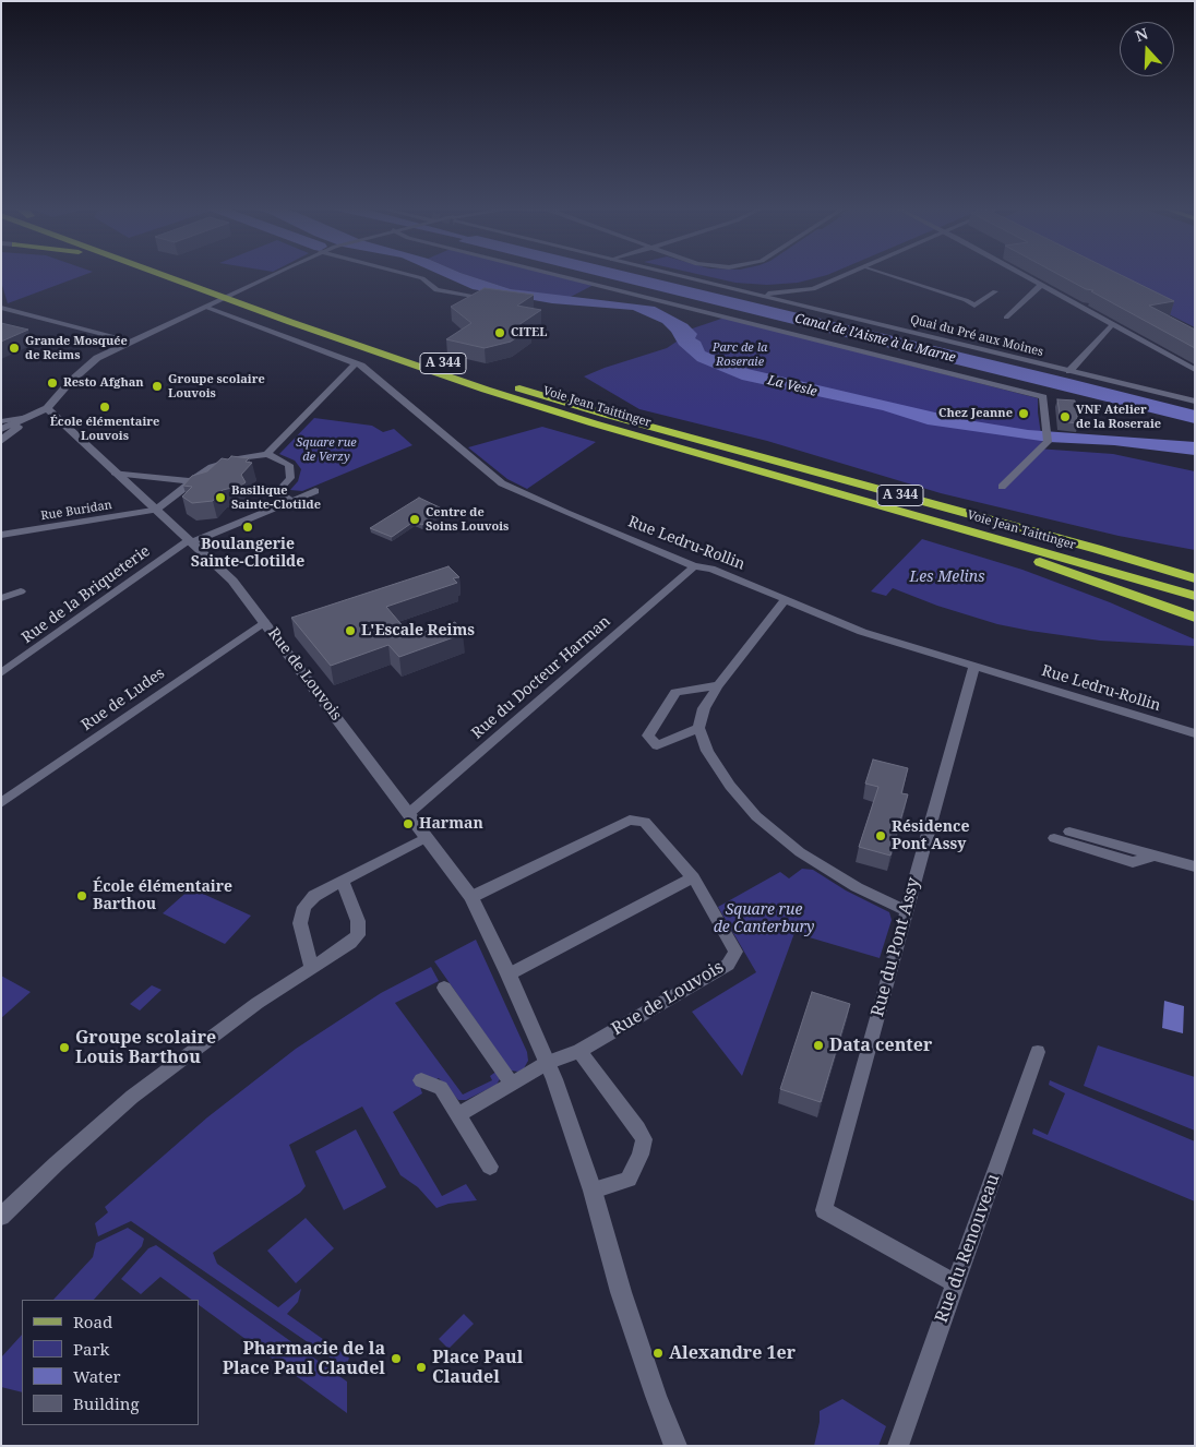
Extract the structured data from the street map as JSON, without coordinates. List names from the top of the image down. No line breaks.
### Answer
{"streets":{"highway":["A 344","Voie Jean Taittinger"],"street":["Quai du Pré aux Moines","Rue Buridan","Rue Ledru-Rollin","Rue de la Briqueterie","Rue de Louvois","Rue du Docteur Harman","Rue de Ludes","Rue du Pont Assy","Rue du Renouveau"]},"crossings":[["Rue Buridan","Rue de Louvois"],["Rue Ledru-Rollin","Rue du Docteur Harman"],["Rue Ledru-Rollin","Rue du Pont Assy"],["Rue de la Briqueterie","Rue de Louvois"],["Rue de Louvois","Rue du Docteur Harman"],["Rue de Louvois","Rue de Ludes"],["Rue du Pont Assy","Rue du Renouveau"]],"water":["Canal de l'Aisne à la Marne","La Vesle"],"parks":["Parc de la Roseraie","Square rue de Verzy","Les Melins","Square rue de Canterbury"],"places":["CITEL","Grande Mosquée de Reims","Resto Afghan","Groupe scolaire Louvois","École élémentaire Louvois","Chez Jeanne","VNF Atelier de la Roseraie","Basilique Sainte-Clotilde","Centre de Soins Louvois","Boulangerie Sainte-Clotilde","L'Escale Reims","Harman","Résidence Pont Assy","École élémentaire Barthou","Data center","Groupe scolaire Louis Barthou","Alexandre 1er","Pharmacie de la Place Paul Claudel","Place Paul Claudel"],"legend":["Road","Park","Water","Building"],"north":"top"}
